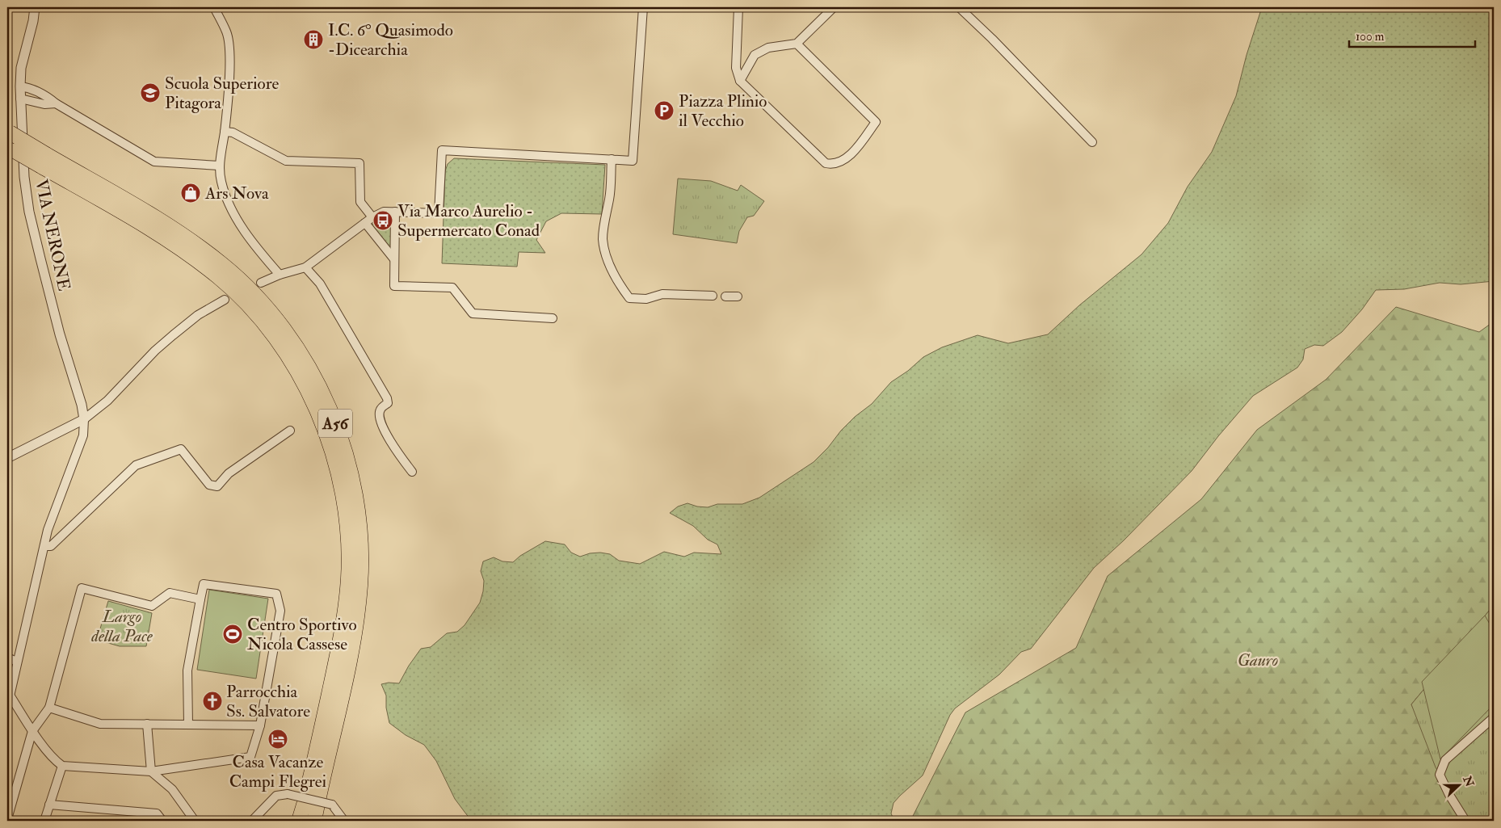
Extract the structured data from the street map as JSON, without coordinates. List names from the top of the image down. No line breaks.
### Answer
{"streets":{"highway":["A56"],"street":["VIA NERONE"]},"parks":["Largo della Pace","Gauro"],"places":{"building":["I.C. 6° Quasimodo -Dicearchia"],"school or university":["Scuola Superiore Pitagora"],"parking":["Piazza Plinio il Vecchio"],"shop":["Ars Nova"],"bus stop":["Via Marco Aurelio - Supermercato Conad"],"sports":["Centro Sportivo Nicola Cassese"],"church":["Parrocchia Ss. Salvatore"],"hotel":["Casa Vacanze Campi Flegrei"]},"scale_bar":"100 m","north":"right"}
